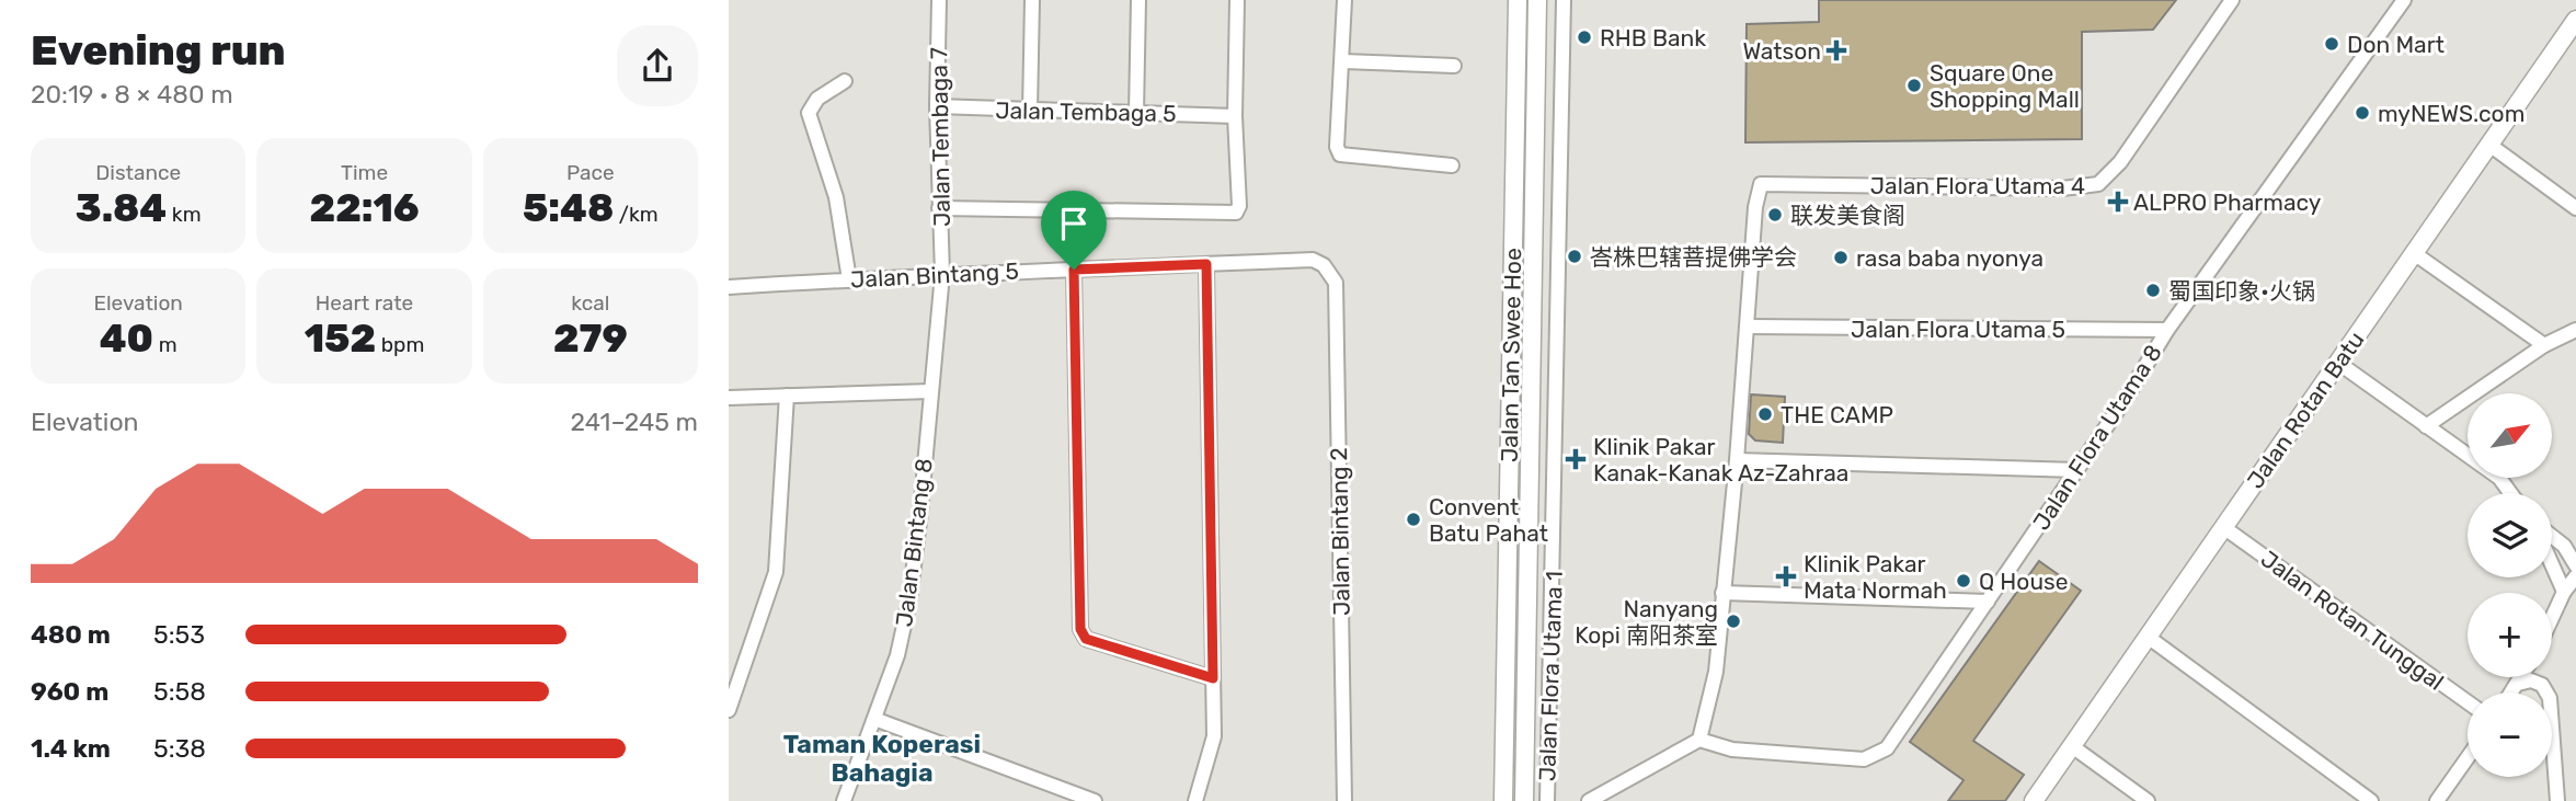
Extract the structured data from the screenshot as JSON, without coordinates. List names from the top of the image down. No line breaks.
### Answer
{"streets":{"main road":["Jalan Tan Swee Hoe","Jalan Rotan Batu"],"street":["Jalan Tembaga 5","Jalan Tembaga 7","Jalan Flora Utama 4","Jalan Bintang 5","Jalan Flora Utama 5","Jalan Flora Utama 8","Jalan Bintang 2","Jalan Bintang 8","Jalan Rotan Tunggal","Jalan Flora Utama 1"]},"crossings":[["Jalan Tembaga 5","Jalan Tembaga 7"],["Jalan Tembaga 7","Jalan Bintang 5"],["Jalan Tembaga 7","Jalan Bintang 8"],["Jalan Flora Utama 4","Jalan Flora Utama 5"],["Jalan Bintang 5","Jalan Bintang 2"],["Jalan Bintang 5","Jalan Bintang 8"],["Jalan Flora Utama 5","Jalan Flora Utama 8"],["Jalan Rotan Batu","Jalan Rotan Tunggal"]],"districts":["Taman Koperasi Bahagia"],"places":{"other":["RHB Bank","Don Mart","Square One Shopping Mall","myNEWS.com","联发美食阁","峇株巴辖菩提佛学会","rasa baba nyonya","蜀国印象•火锅","THE CAMP","Convent Batu Pahat","Q House","Nanyang Kopi 南阳茶室"],"health":["Watson","ALPRO Pharmacy","Klinik Pakar Kanak-Kanak Az-Zahraa","Klinik Pakar Mata Normah"]},"north":"top right","page":{"heading":["Evening run","20:19 · 8 × 480 m"],"stats":[["Distance","3.84 km"],["Time","22:16"],["Pace","5:48 /km"],["Elevation","40 m"],["Heart rate","152 bpm"],["kcal","279"]],"chart":["Elevation","241–245 m"],"map_buttons":["+","−"],"list":[{"name":"480 m","note":"5:53"},{"name":"960 m","note":"5:58"},{"name":"1.4 km","note":"5:38"}]}}
